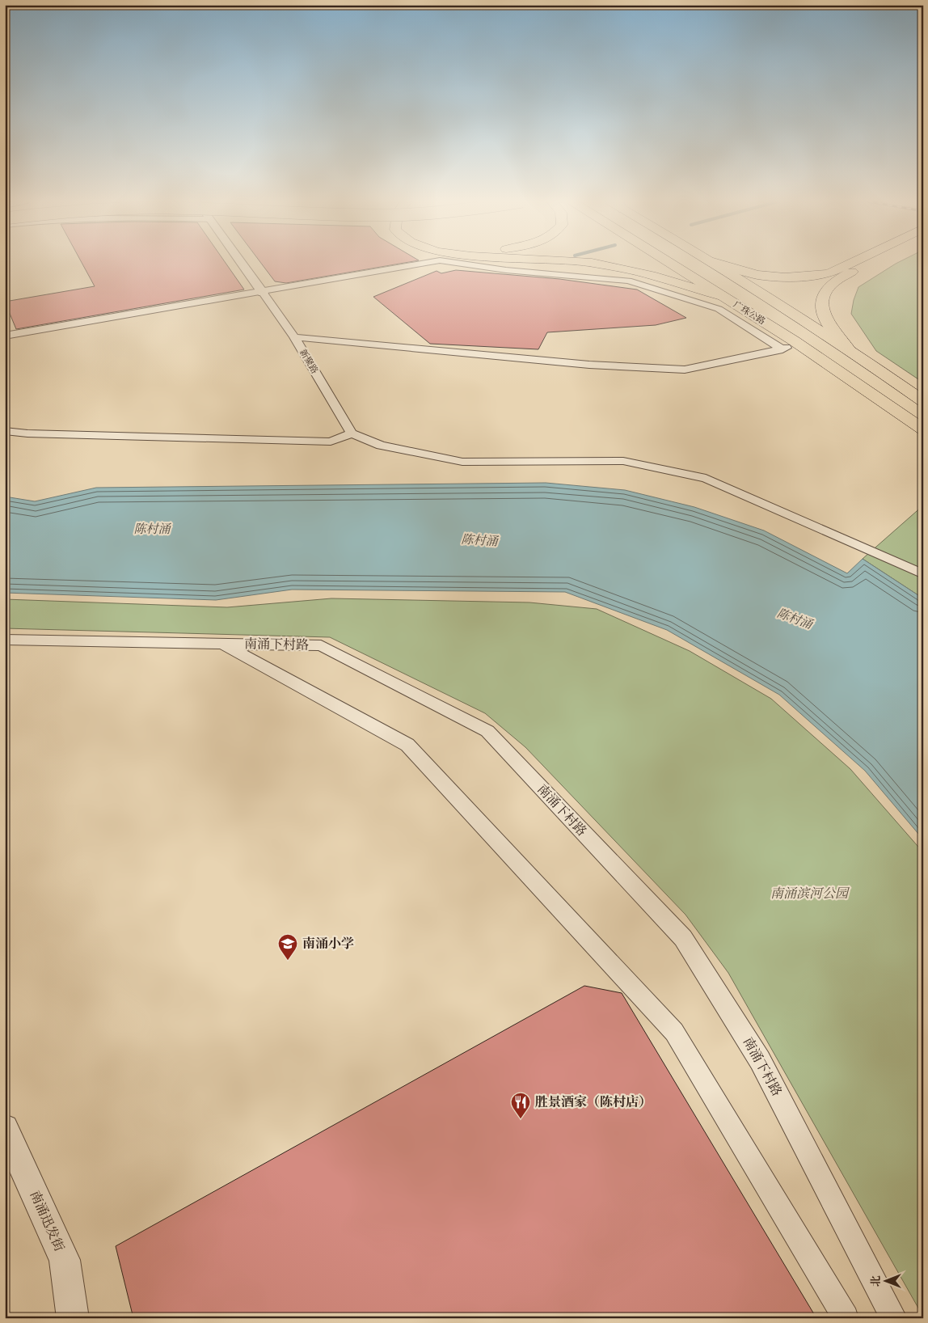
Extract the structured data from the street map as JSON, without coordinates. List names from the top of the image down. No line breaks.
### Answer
{"streets":{"main road":["广珠公路"],"street":["新聚路","南涌下村路","南涌迅发街"]},"water":["陈村涌"],"parks":["南涌滨河公园"],"places":{"school or university":["南涌小学"],"restaurant":["胜景酒家（陈村店）"]},"north":"left"}
